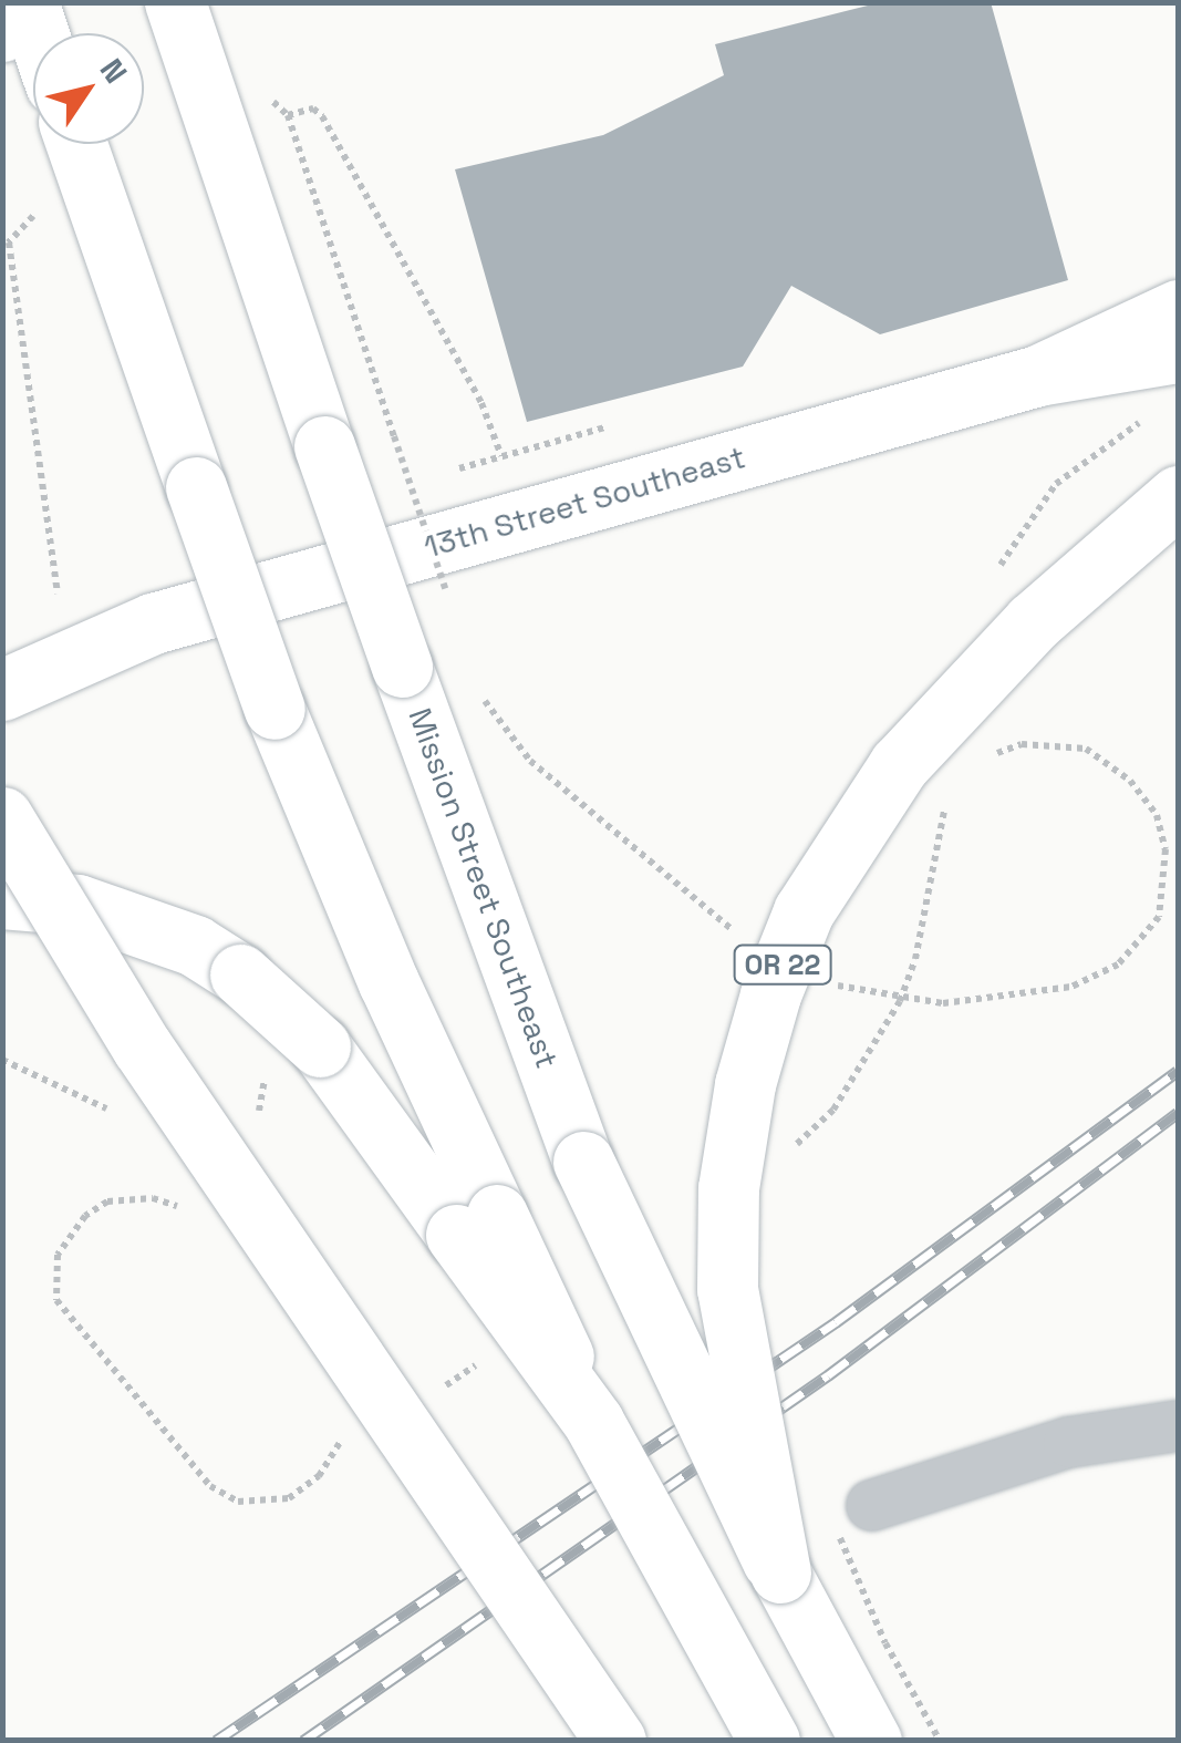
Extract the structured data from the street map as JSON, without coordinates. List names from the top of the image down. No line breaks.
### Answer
{"streets":{"main road":["13th Street Southeast","Mission Street Southeast","OR 22"]},"crossings":[["Mission Street Southeast","OR 22"]],"north":"top right"}
